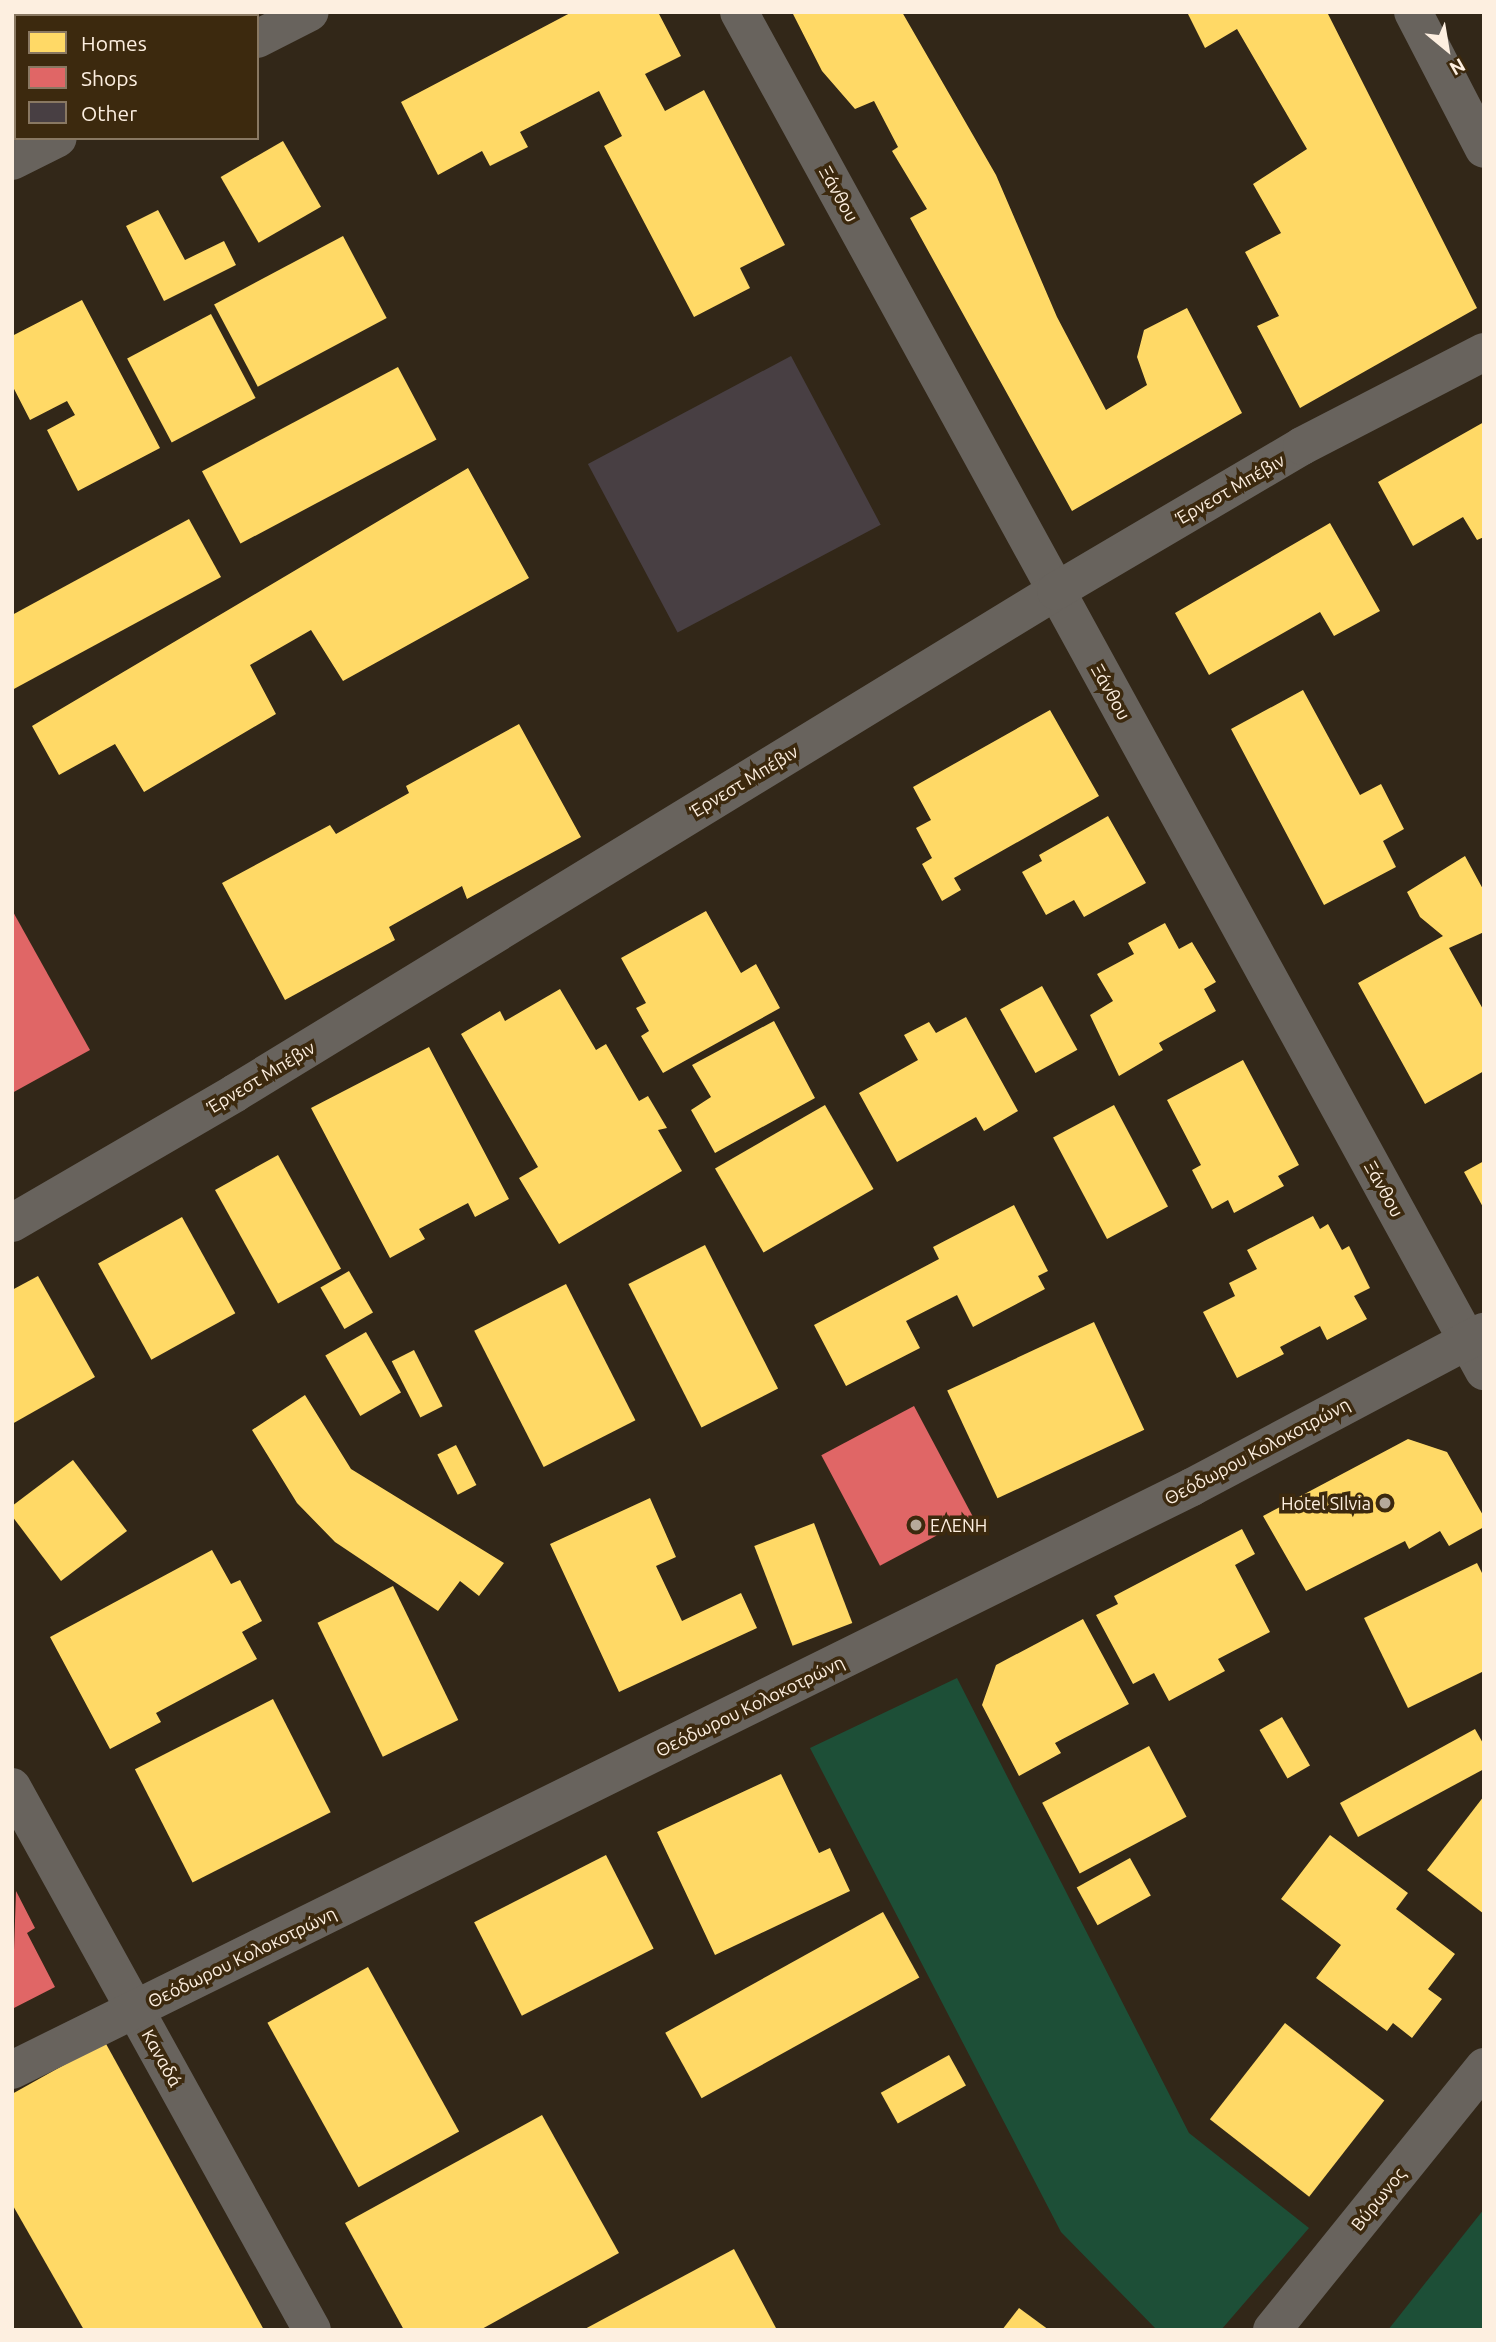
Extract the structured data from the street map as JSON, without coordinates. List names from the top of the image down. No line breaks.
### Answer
{"streets":{"street":["Ξάνθου","Έρνεστ Μπέβιν","Θεόδωρου Κολοκοτρώνη","Καναδά","Βύρωνος"]},"crossings":[["Ξάνθου","Έρνεστ Μπέβιν"],["Ξάνθου","Θεόδωρου Κολοκοτρώνη"],["Θεόδωρου Κολοκοτρώνη","Καναδά"]],"places":["Hotel SIlvia","ΕΛΕΝΗ"],"legend":["Homes","Shops","Other"],"north":"bottom right"}
